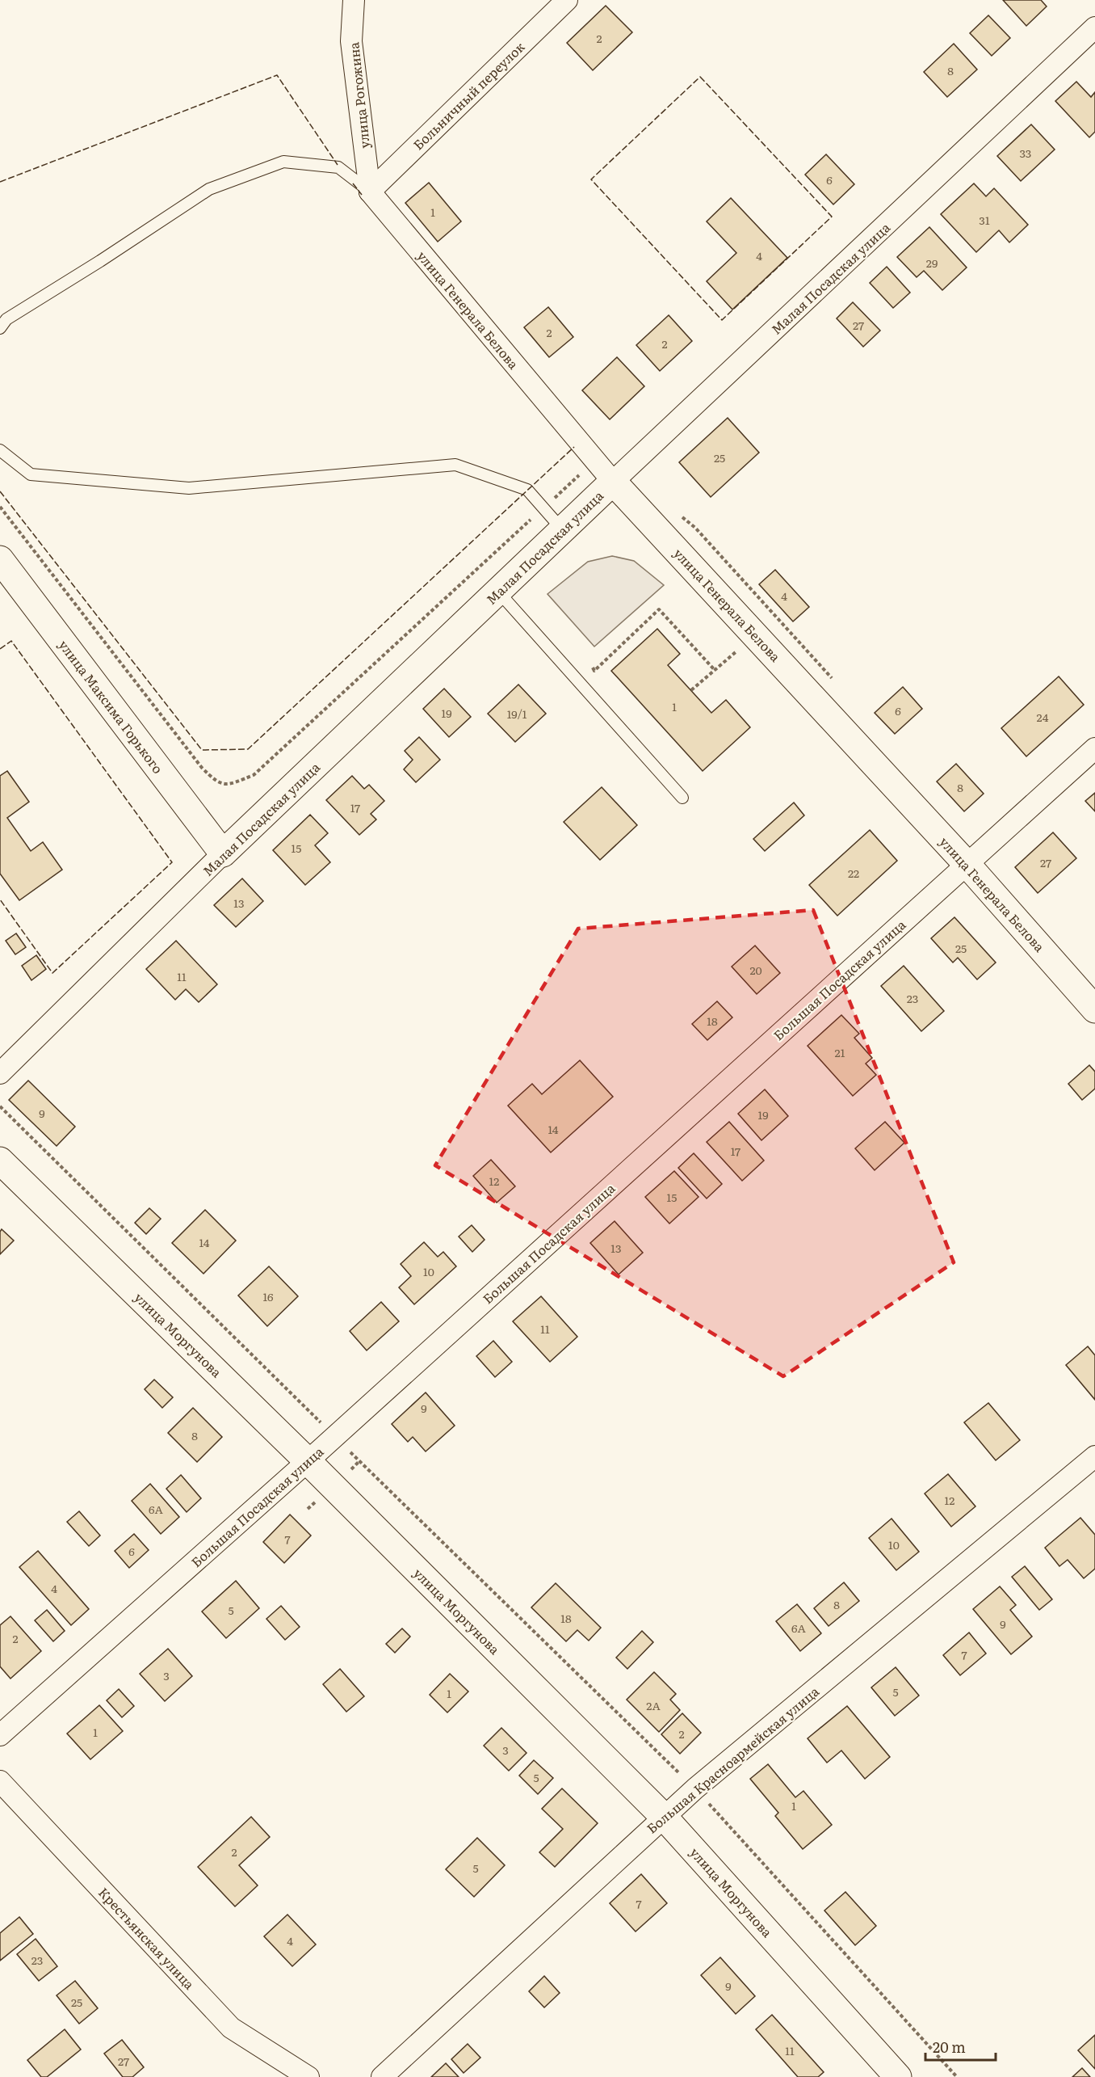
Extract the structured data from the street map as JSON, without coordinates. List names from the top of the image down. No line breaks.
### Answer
{"streets":{"main road":["Малая Посадская улица","улица Генерала Белова","улица Максима Горького","улица Моргунова"],"street":["улица Рогожина","Больничный переулок","Большая Посадская улица","Большая Красноармейская улица","Крестьянская улица"]},"crossings":[["улица Рогожина","Больничный переулок"],["улица Рогожина","улица Генерала Белова"],["Больничный переулок","улица Генерала Белова"],["Малая Посадская улица","улица Генерала Белова"],["Малая Посадская улица","улица Максима Горького"],["улица Генерала Белова","Большая Посадская улица"],["Большая Посадская улица","улица Моргунова"],["улица Моргунова","Большая Красноармейская улица"]],"house_numbers":["2","8","33","6","1","31","4","29","27","2","2","25","4","1","6","19","19/1","24","8","17","15","27","22","13","25","20","11","23","18","21","9","19","14","17","12","15","14","13","10","16","11","9","8","12","6А","7","10","6","4","8","5","18","9","6А","2","7","3","5","1","2А","1","2","3","5","1","2","5","7","4","23","9","25","11","27"],"scale_bar":"20 m"}
